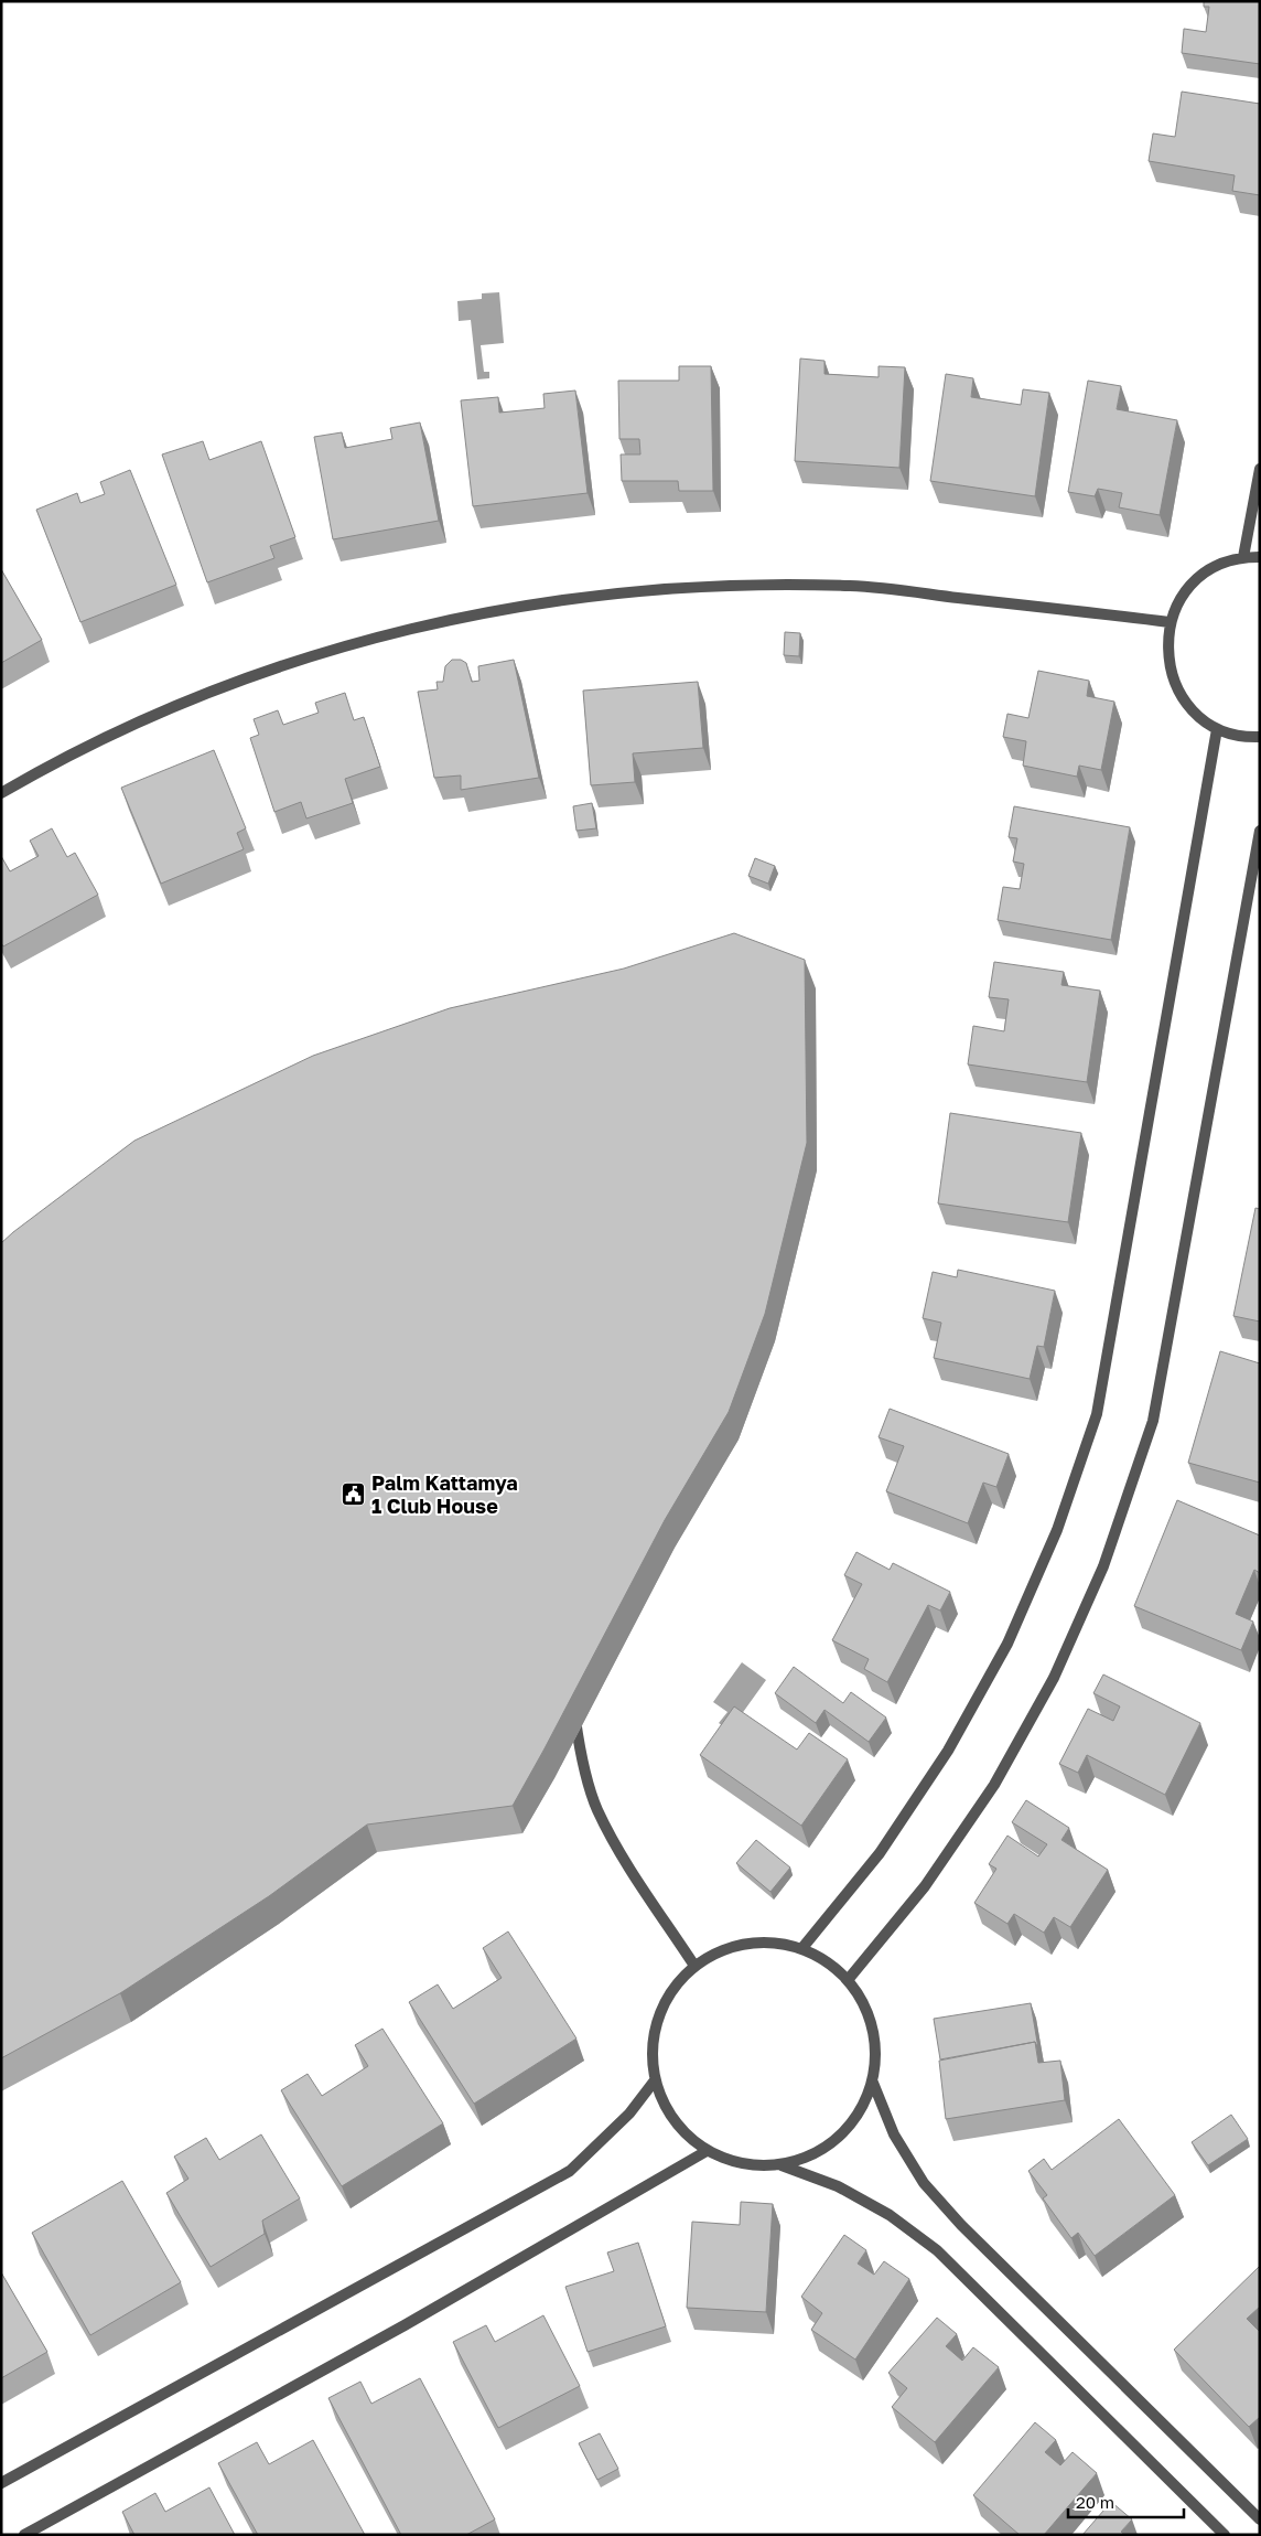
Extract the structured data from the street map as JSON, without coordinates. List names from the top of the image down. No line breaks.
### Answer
{"places":{"public building":["Palm Kattamya 1 Club House"]},"scale_bar":"20 m"}
